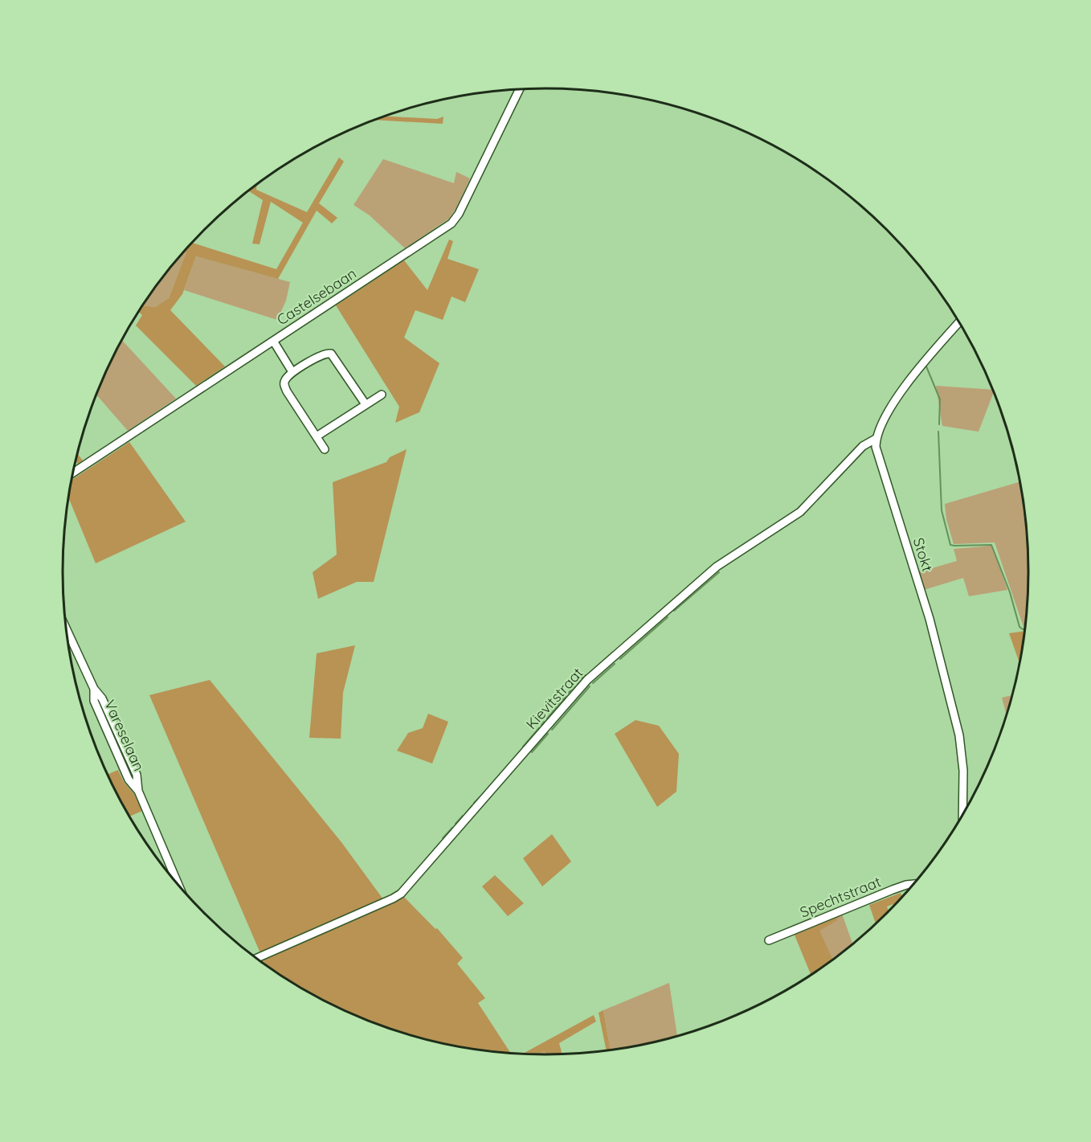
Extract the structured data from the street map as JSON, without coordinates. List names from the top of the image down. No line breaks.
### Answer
{"streets":{"street":["Castelsebaan","Stokt","Kievitstraat","Vareselaan","Spechtstraat"]},"crossings":[["Stokt","Kievitstraat"]]}
